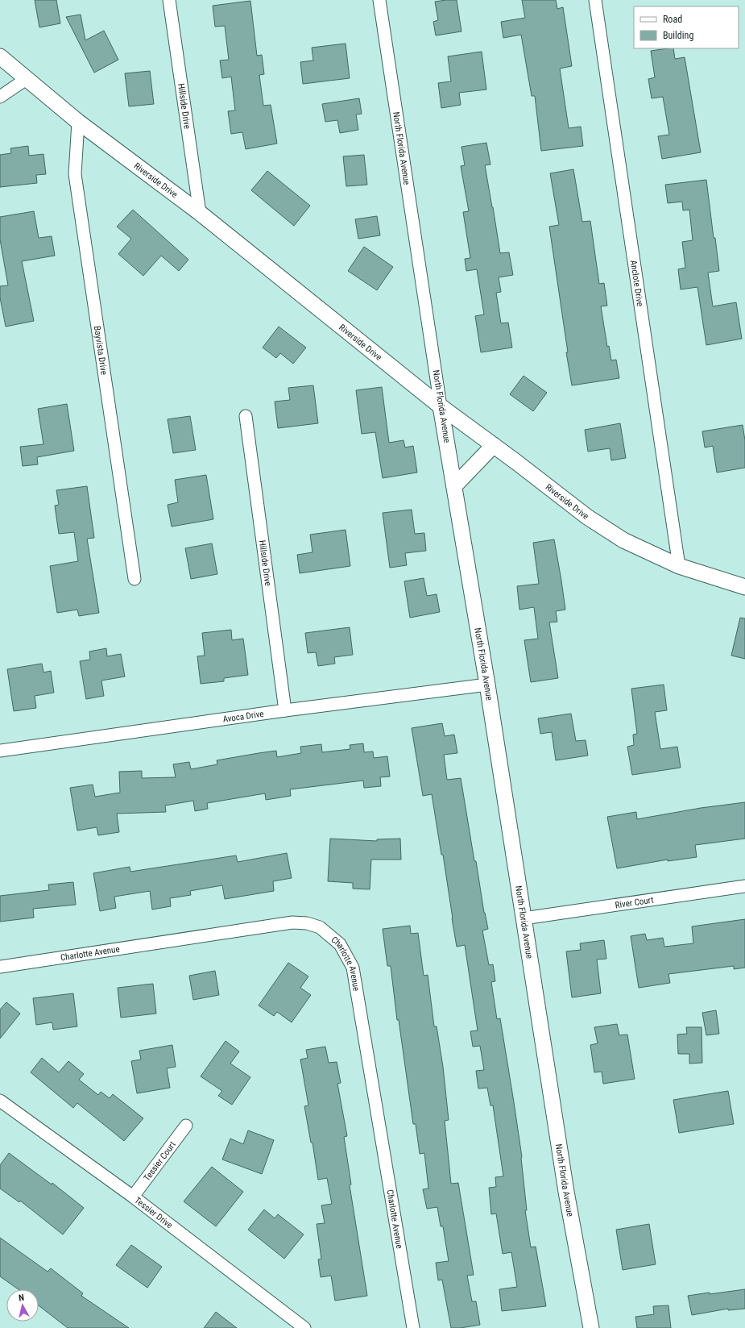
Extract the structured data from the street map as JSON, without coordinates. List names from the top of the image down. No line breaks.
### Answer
{"streets":{"street":["Hillside Drive","North Florida Avenue","Riverside Drive","Anclote Drive","Bayvista Drive","Avoca Drive","River Court","Charlotte Avenue","Tessier Court","Tessier Drive"]},"crossings":[["Hillside Drive","Riverside Drive"],["Hillside Drive","Avoca Drive"],["North Florida Avenue","Riverside Drive"],["North Florida Avenue","Avoca Drive"],["North Florida Avenue","River Court"],["Riverside Drive","Anclote Drive"],["Riverside Drive","Bayvista Drive"],["Tessier Court","Tessier Drive"]],"legend":["Road","Building"],"north":"top"}
